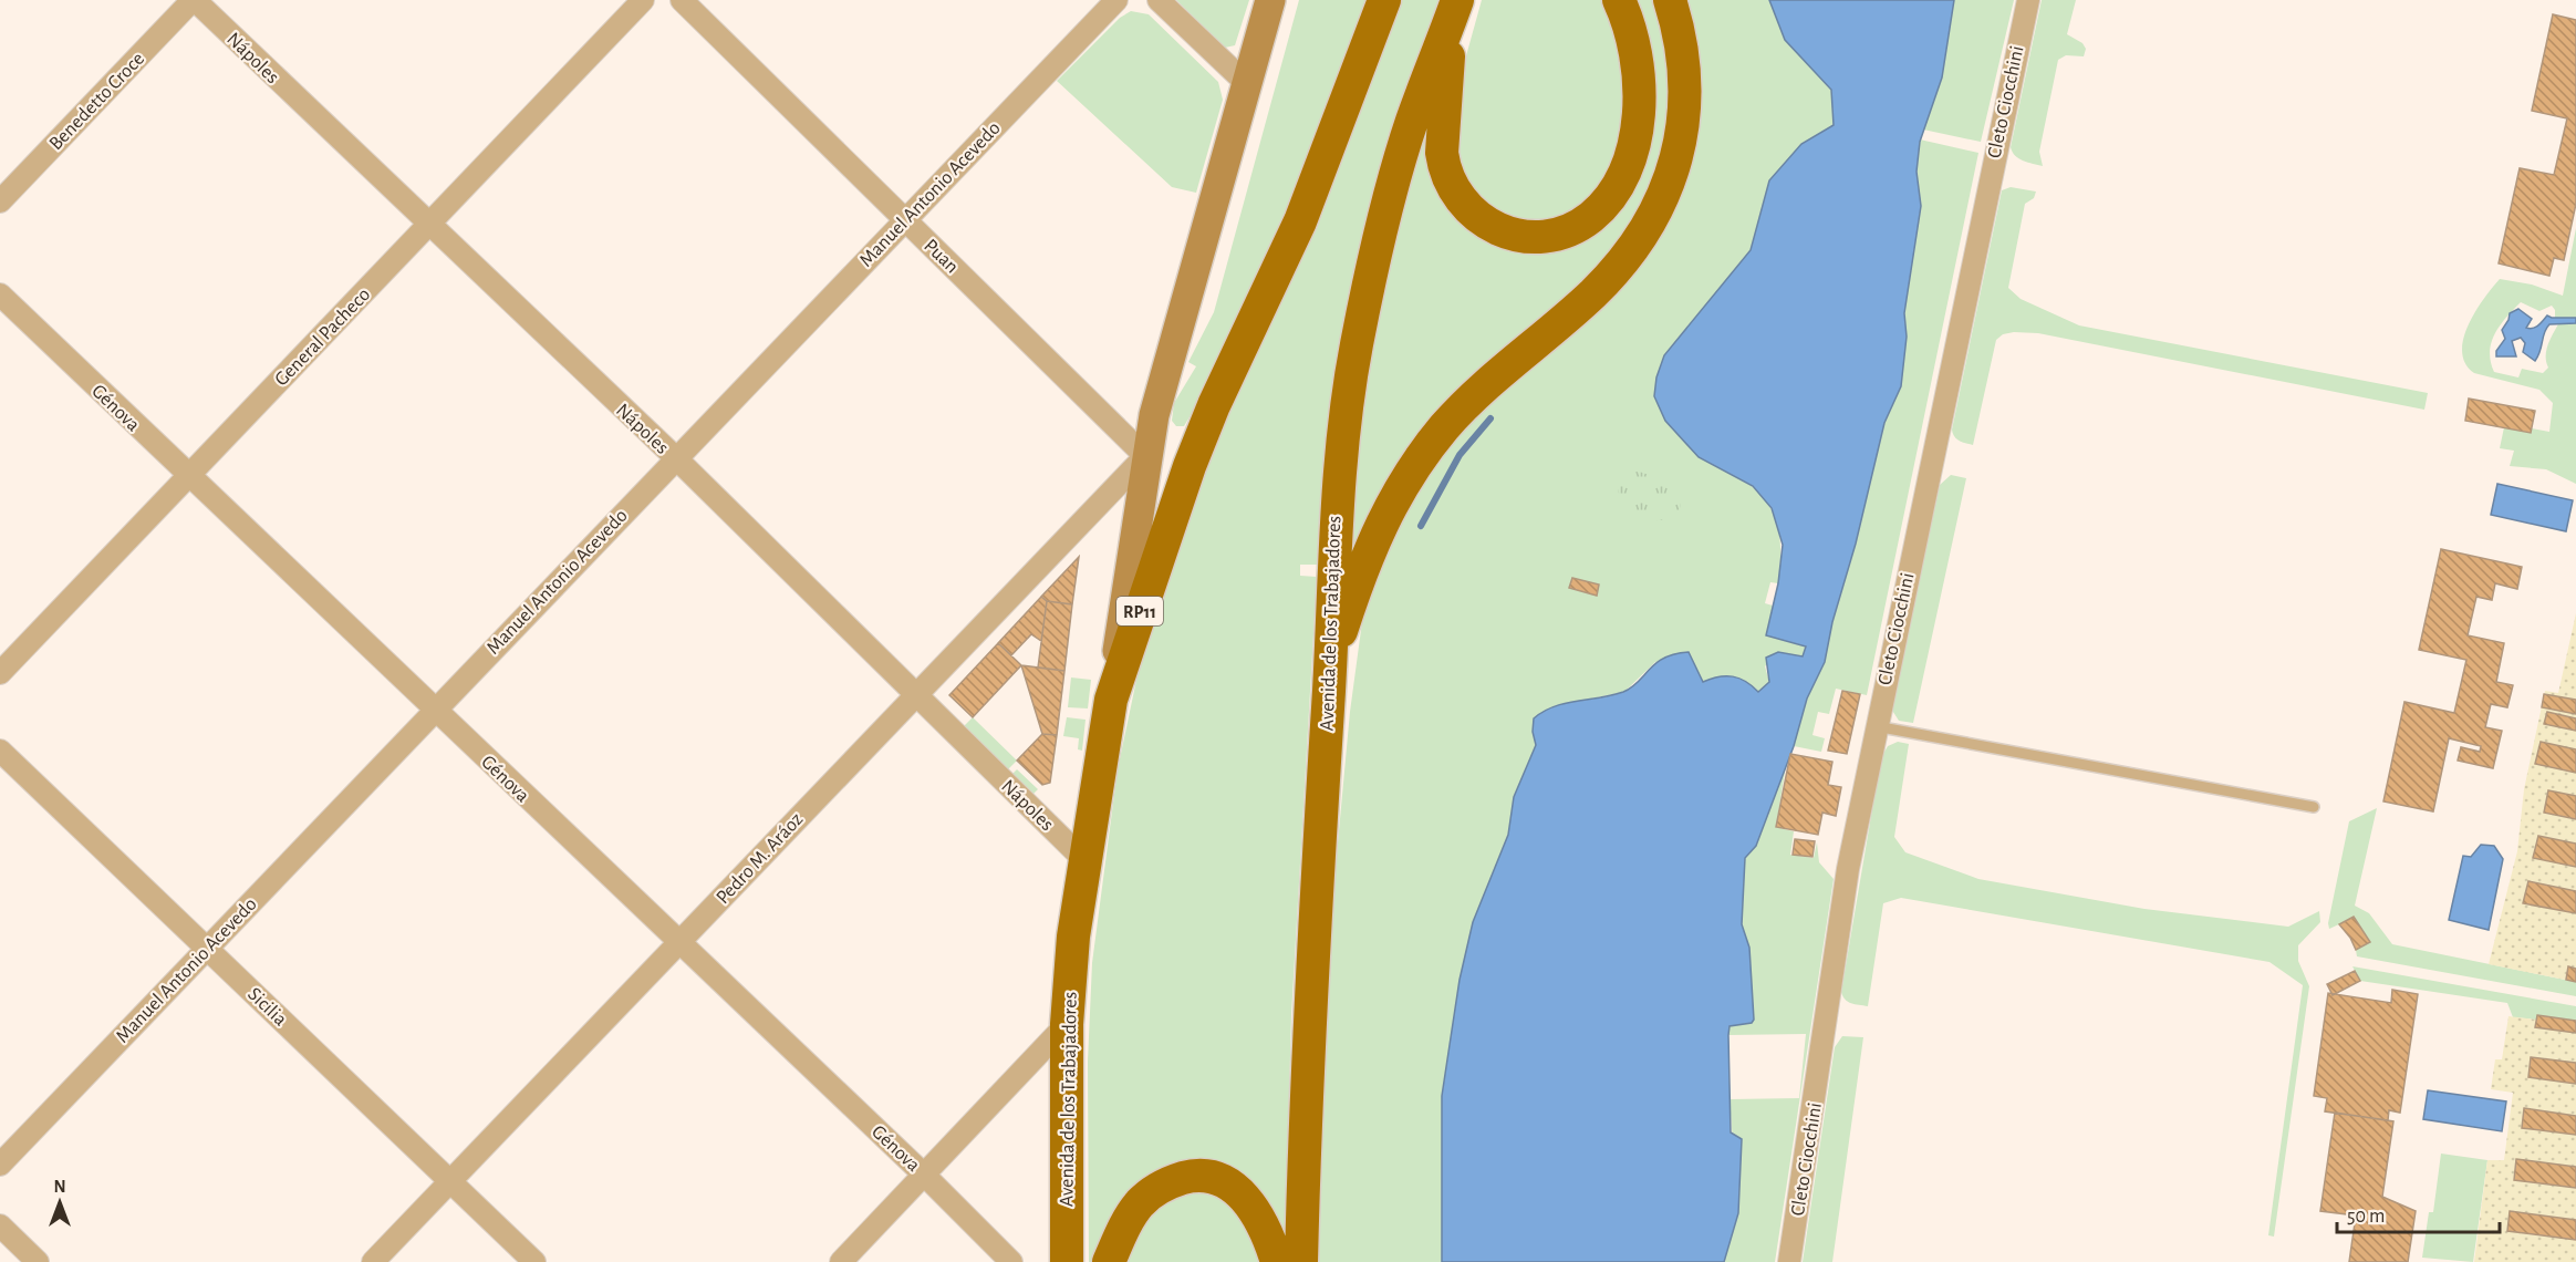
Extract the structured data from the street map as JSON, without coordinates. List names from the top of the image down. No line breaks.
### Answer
{"streets":{"main road":["RP11","Avenida de los Trabajadores"],"street":["Nápoles","Benedetto Croce","Cleto Ciocchini","Manuel Antonio Acevedo","Puan","General Pacheco","Génova","Pedro M. Aráoz","Sicilia"]},"crossings":[["Nápoles","Benedetto Croce"],["Nápoles","Manuel Antonio Acevedo"],["Nápoles","General Pacheco"],["Nápoles","Avenida de los Trabajadores"],["Nápoles","Pedro M. Aráoz"],["Manuel Antonio Acevedo","Puan"],["Manuel Antonio Acevedo","Génova"],["Manuel Antonio Acevedo","Sicilia"],["Puan","Avenida de los Trabajadores"],["Puan","Pedro M. Aráoz"],["General Pacheco","Génova"],["Génova","Pedro M. Aráoz"],["Avenida de los Trabajadores","Pedro M. Aráoz"],["Pedro M. Aráoz","Sicilia"]],"scale_bar":"50 m","north":"top"}
